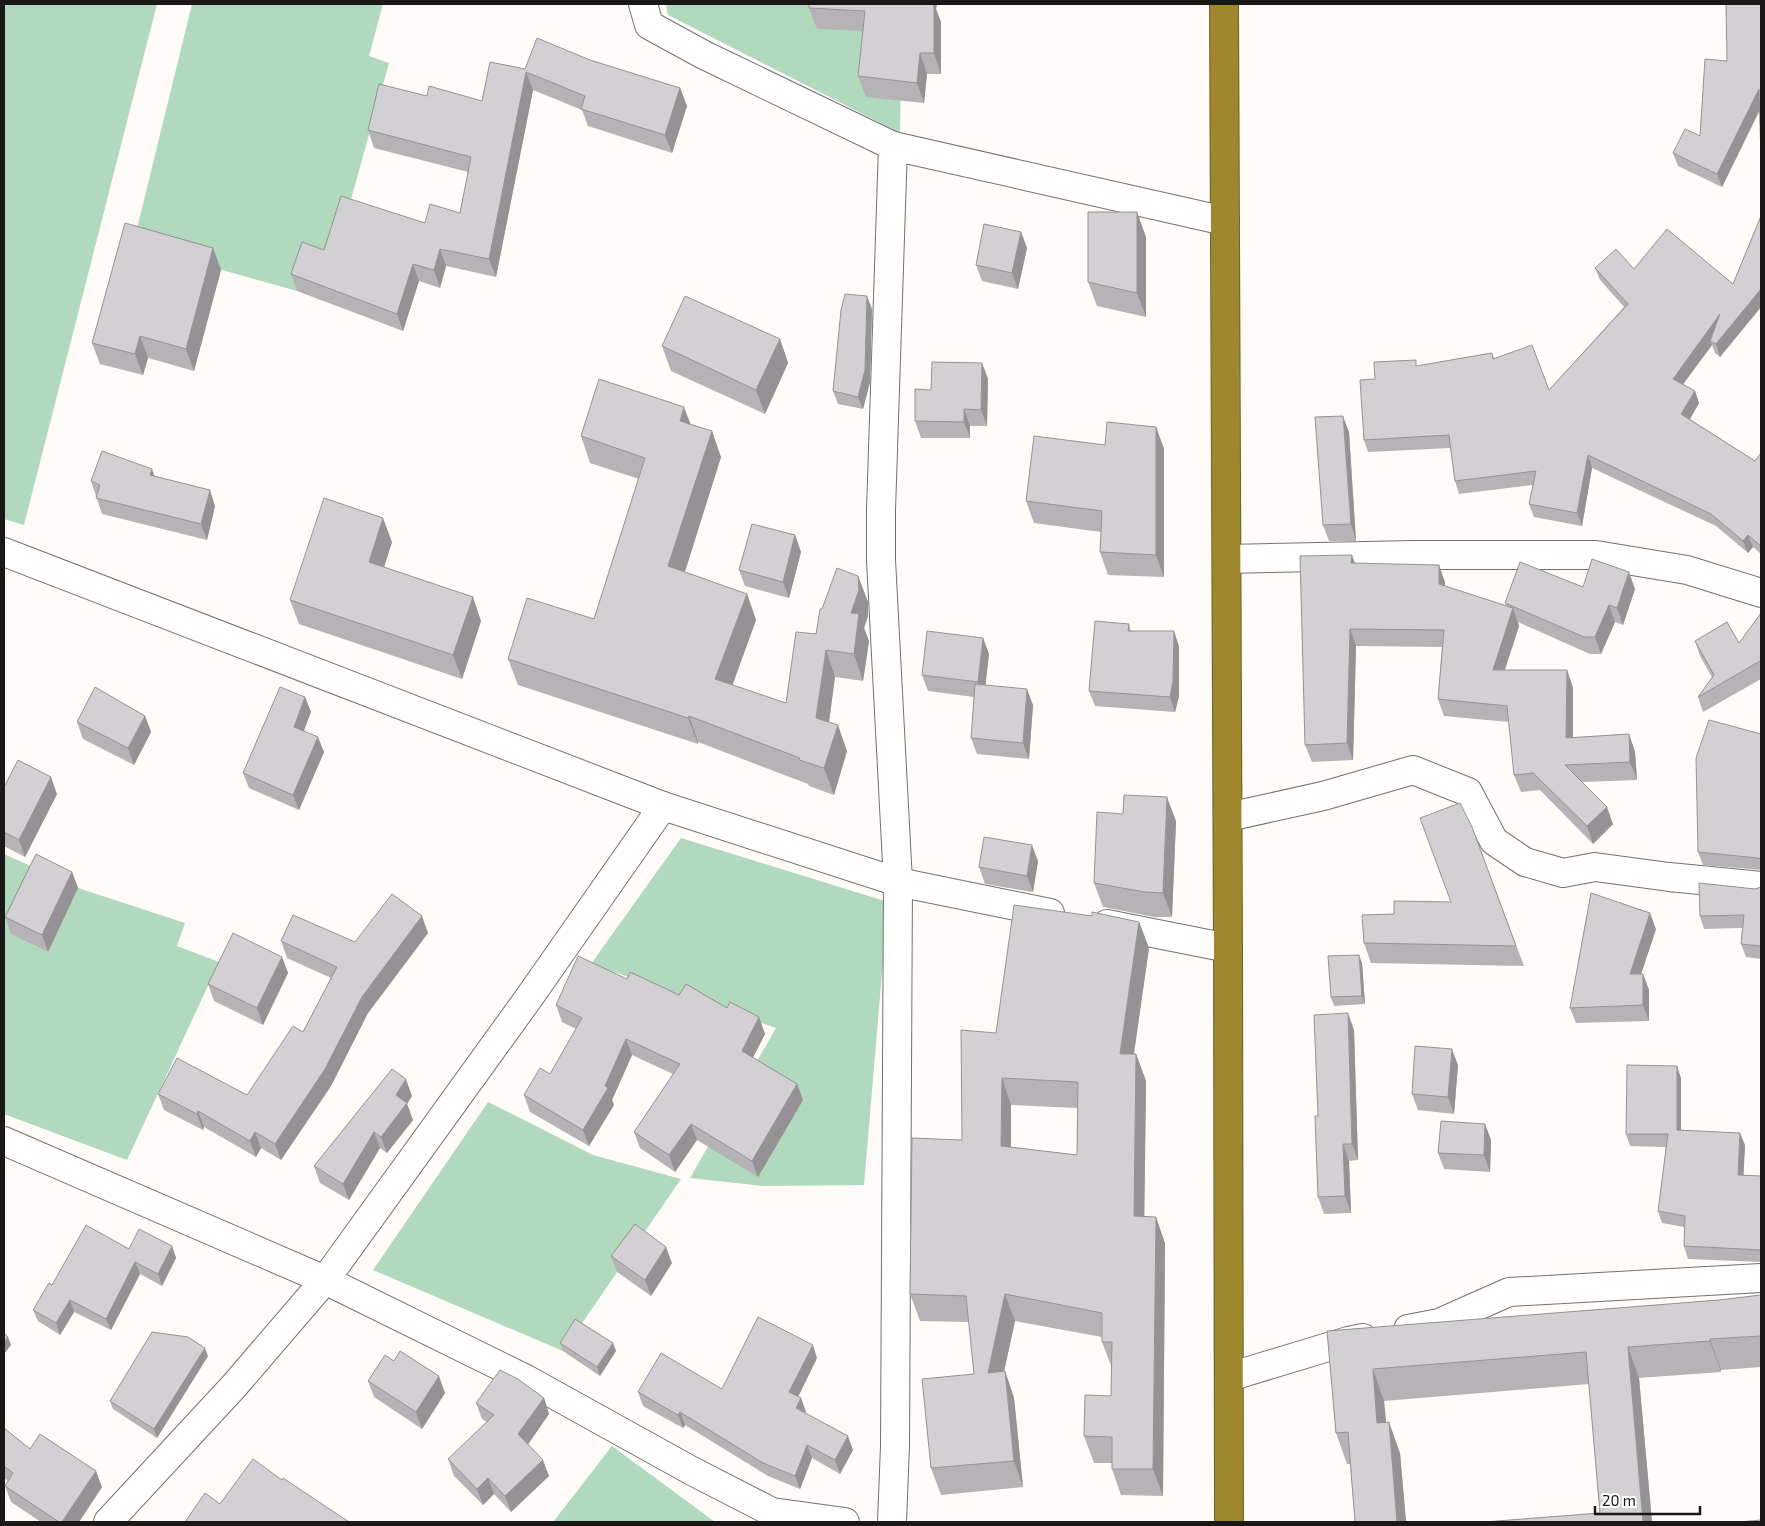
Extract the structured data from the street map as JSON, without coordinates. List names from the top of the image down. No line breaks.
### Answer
{"scale_bar":"20 m"}
